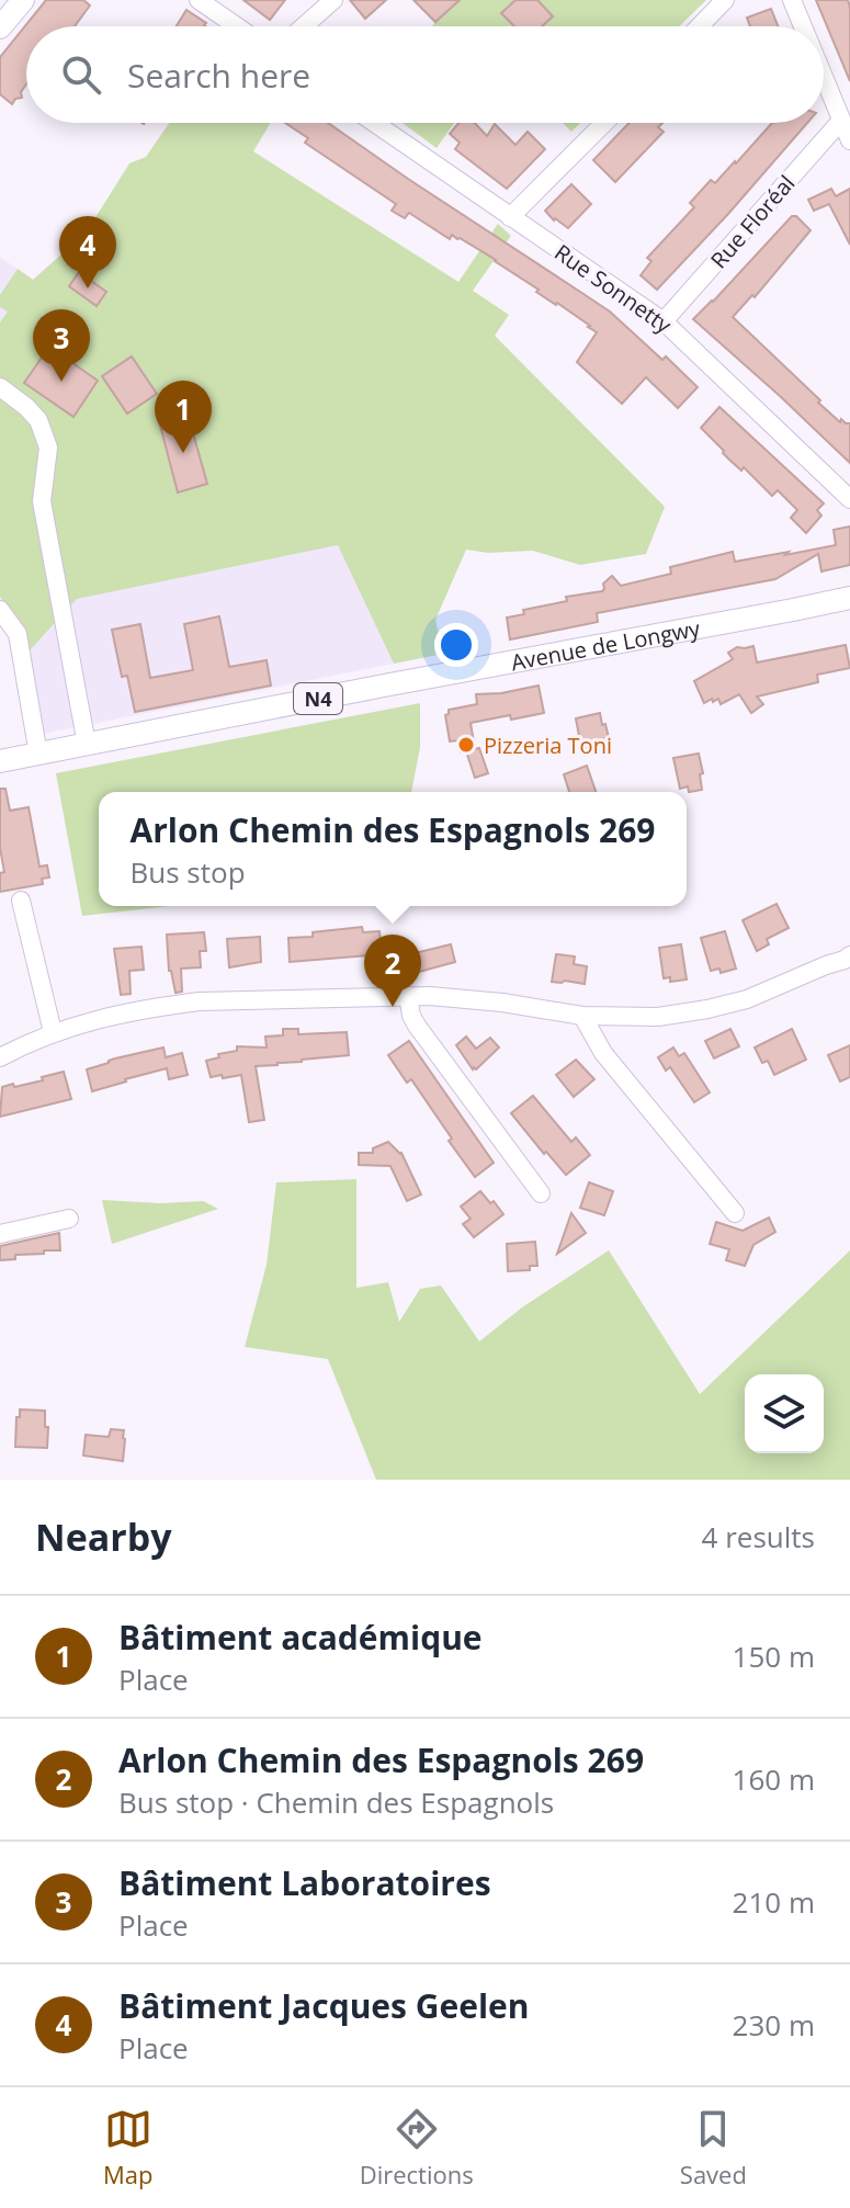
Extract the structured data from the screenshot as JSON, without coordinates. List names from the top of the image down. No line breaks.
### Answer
{"streets":{"main road":["Avenue de Longwy","N4"],"street":["Rue Floréal","Rue Sonnetty"]},"crossings":[["Rue Floréal","Rue Sonnetty"]],"places":["Pizzeria Toni"],"page":{"search":"Search here","pins":["4","3","1","2"],"popup":["Arlon Chemin des Espagnols 269","Bus stop"],"heading":["Nearby","4 results"],"list":[{"mark":"1","name":"Bâtiment académique","note":"Place","value":"150 m"},{"mark":"2","name":"Arlon Chemin des Espagnols 269","note":"Bus stop · Chemin des Espagnols","value":"160 m"},{"mark":"3","name":"Bâtiment Laboratoires","note":"Place","value":"210 m"},{"mark":"4","name":"Bâtiment Jacques Geelen","note":"Place","value":"230 m"}],"nav":["Map","Directions","Saved"]}}
